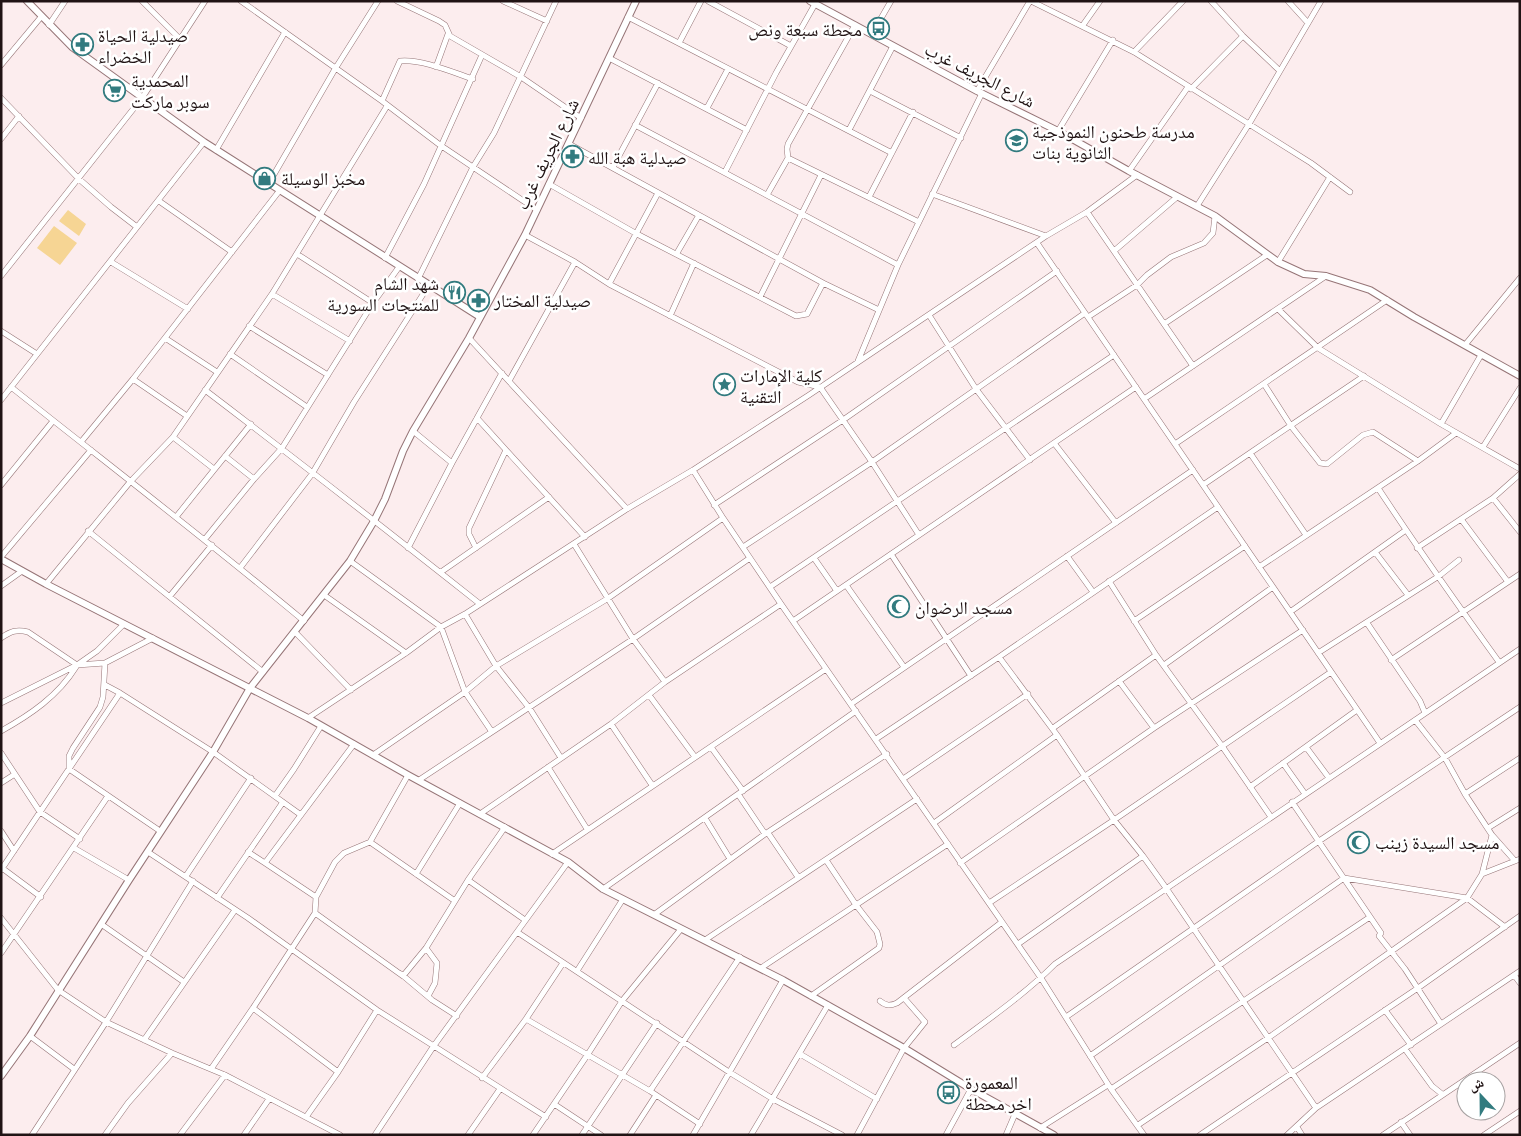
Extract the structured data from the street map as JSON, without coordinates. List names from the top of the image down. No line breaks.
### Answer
{"streets":{"street":["شارع الجريف غرب"]},"places":{"bus stop":["محطة سبعة ونص","المعمورة اخر محطة"],"pharmacy":["صيدلية الحياة الخضراء","صيدلية هبة الله","صيدلية المختار"],"supermarket":["المحمدية سوبر ماركت"],"school or university":["مدرسة طحنون النموذجية الثانوية بنات"],"shop":["مخبز الوسيلة"],"restaurant":["شهد الشام للمنتجات السورية"],"place":["كلية الإمارات التقنية"],"mosque":["مسجد الرضوان","مسجد السيدة زينب"]},"north":"top"}
